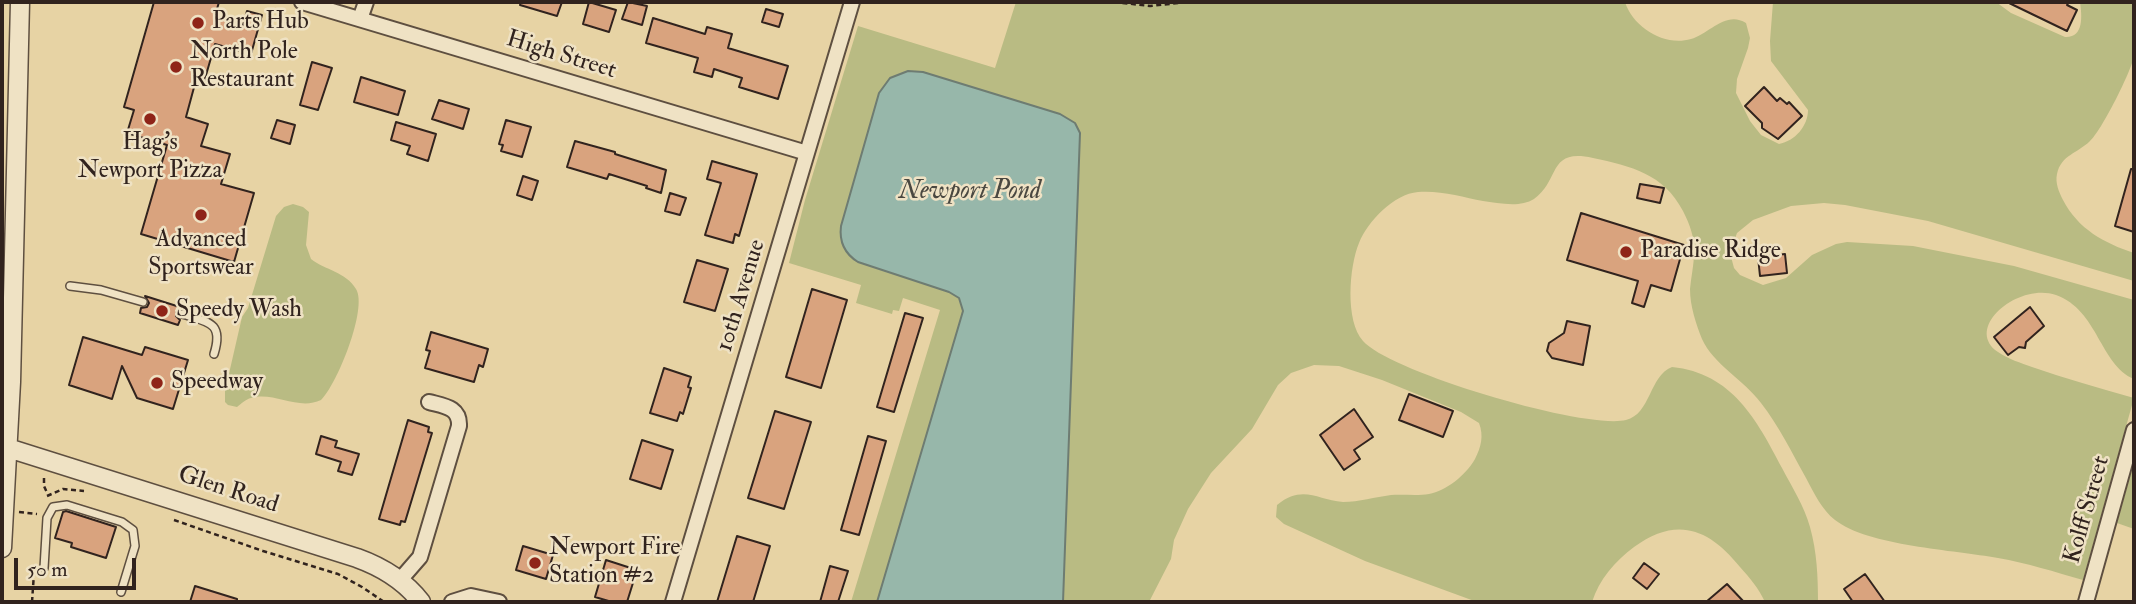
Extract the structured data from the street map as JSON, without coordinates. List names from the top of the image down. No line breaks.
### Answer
{"streets":{"street":["High Street","10th Avenue","Glen Road","Kolff Street"]},"crossings":[["High Street","10th Avenue"]],"water":["Newport Pond"],"places":["Parts Hub","North Pole Restaurant","Hag's Newport Pizza","Advanced Sportswear","Paradise Ridge","Speedy Wash","Speedway","Newport Fire Station #2"],"scale_bar":"50 m"}
